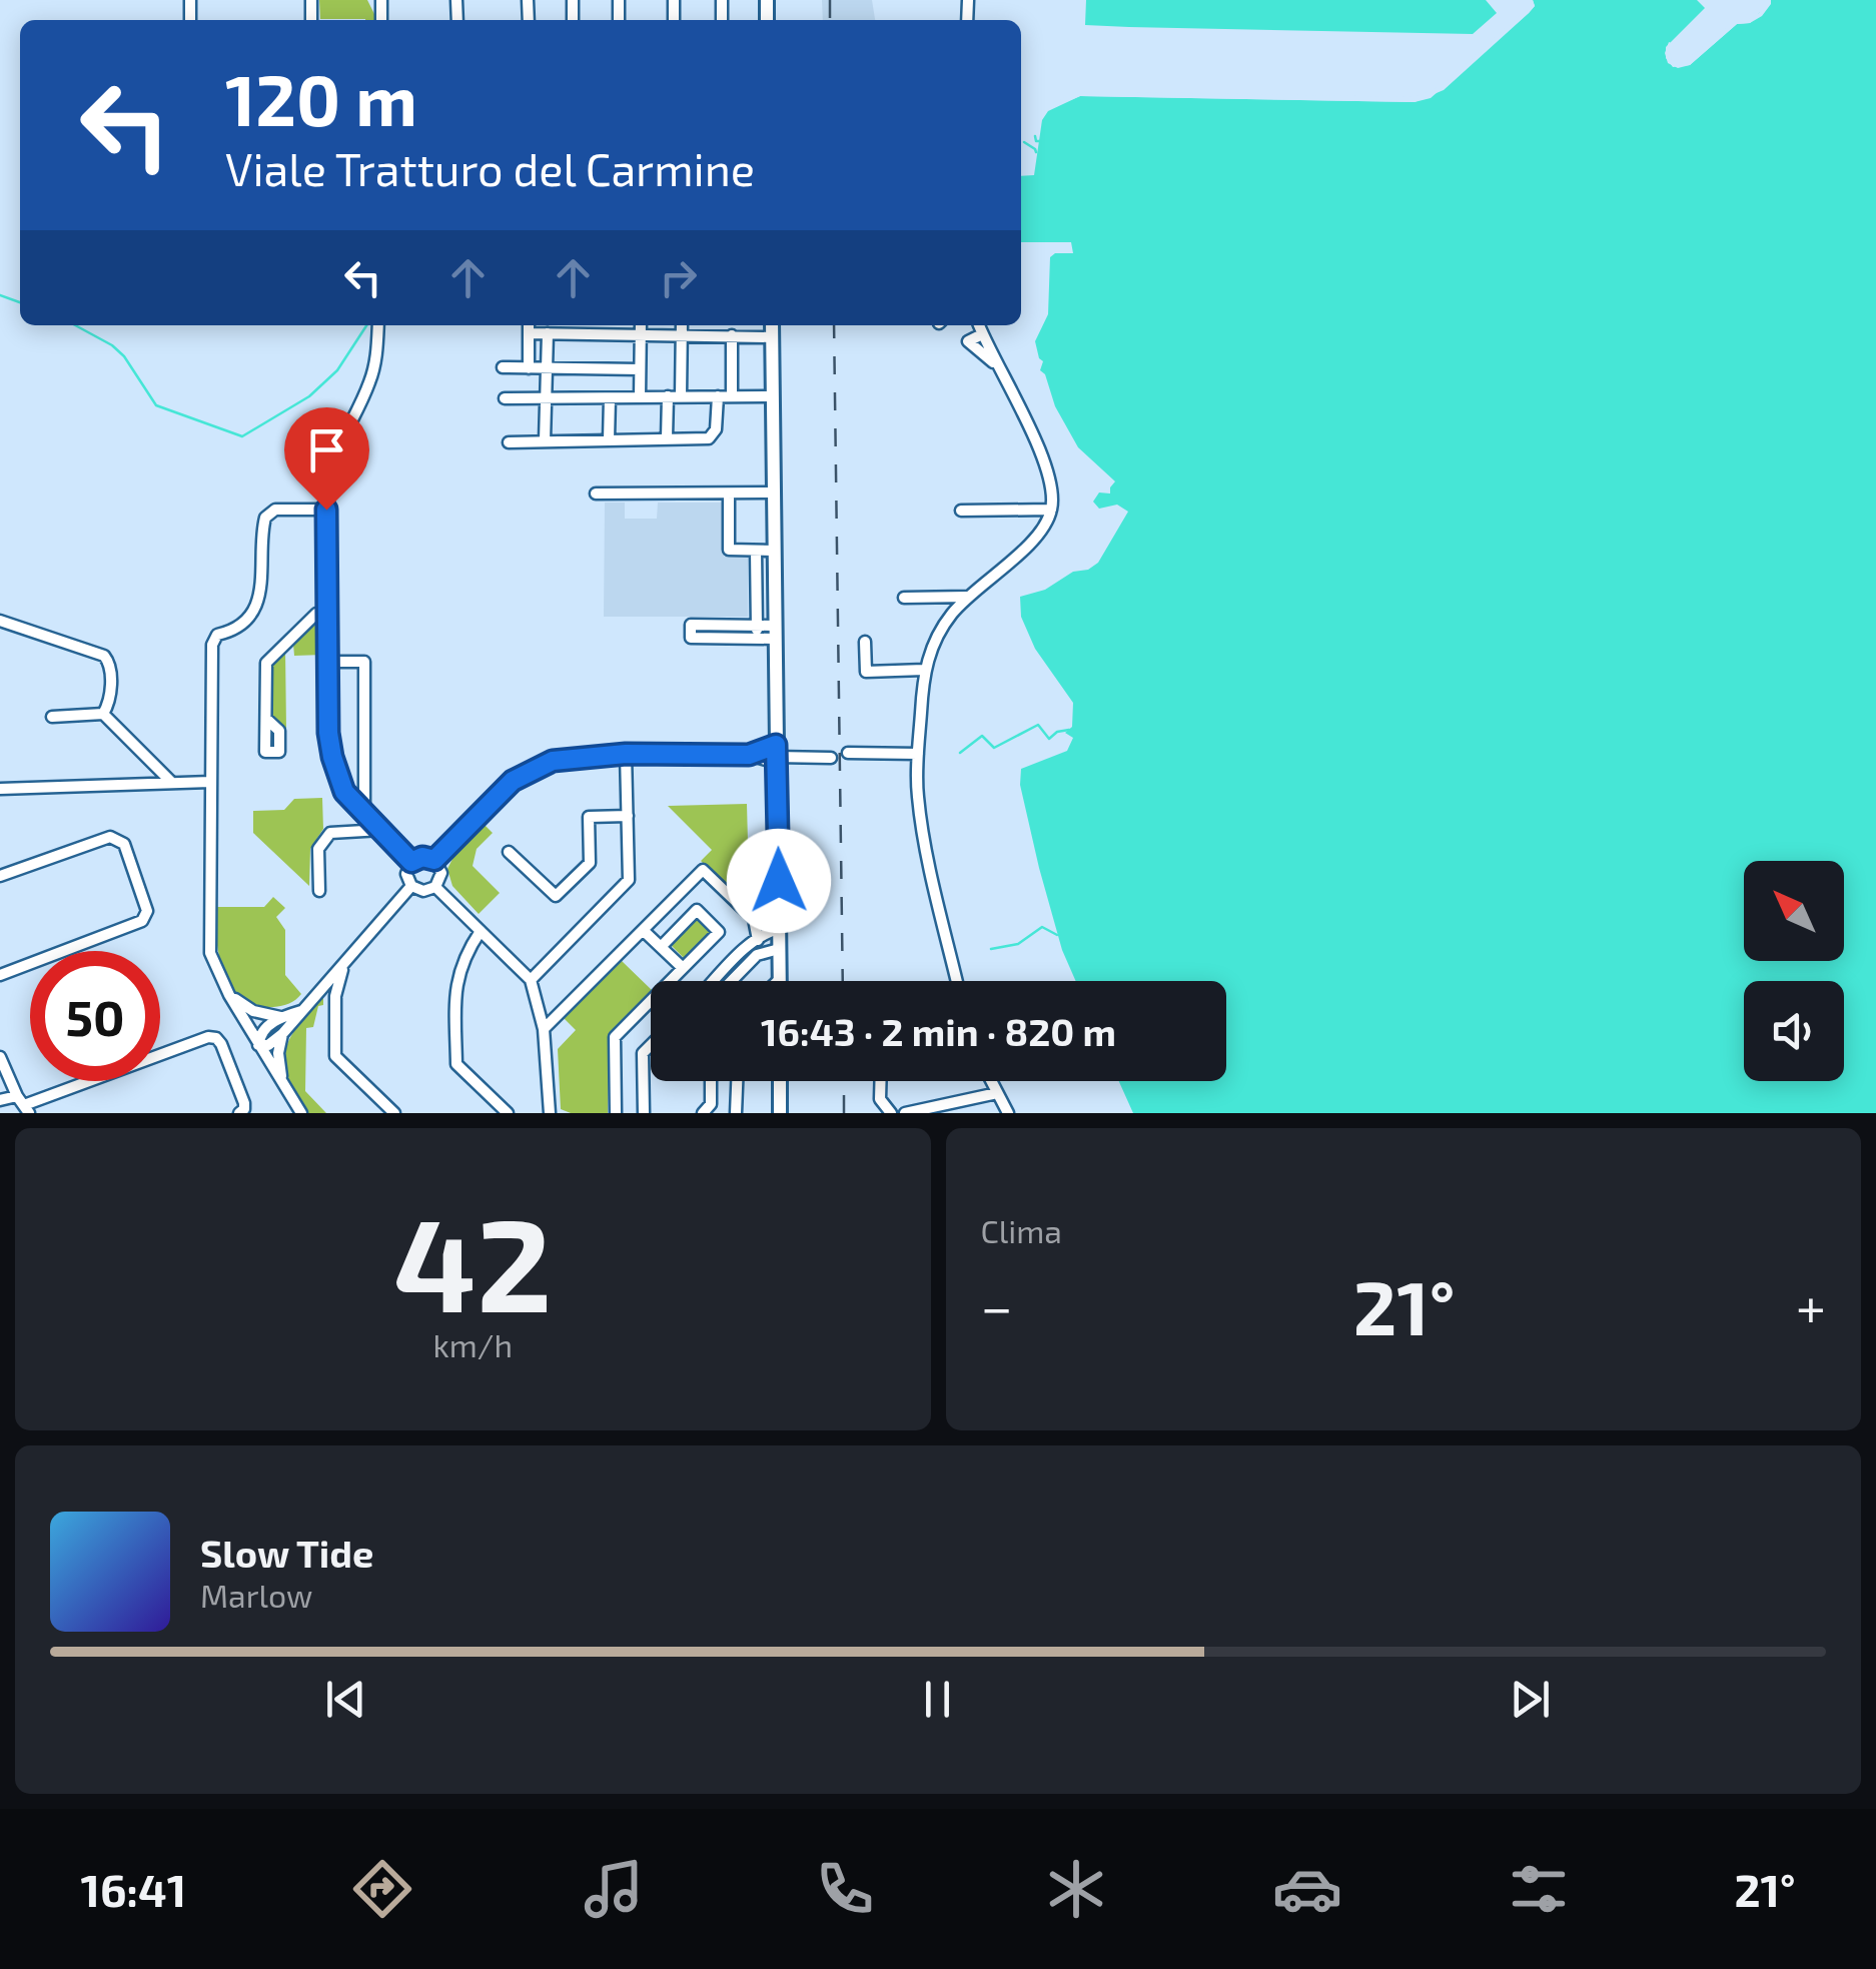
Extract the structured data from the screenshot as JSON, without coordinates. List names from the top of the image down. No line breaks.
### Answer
{"north":"top left","page":{"turn":["120 m","Viale Tratturo del Carmine"],"limit":"50","trip":"16:43 · 2 min · 820 m","tile":[["42","km/h"],"Clima"],"heat":["−","21°","+"],"song":["Slow Tide","Marlow"],"tabs":["16:41","21°"]}}
